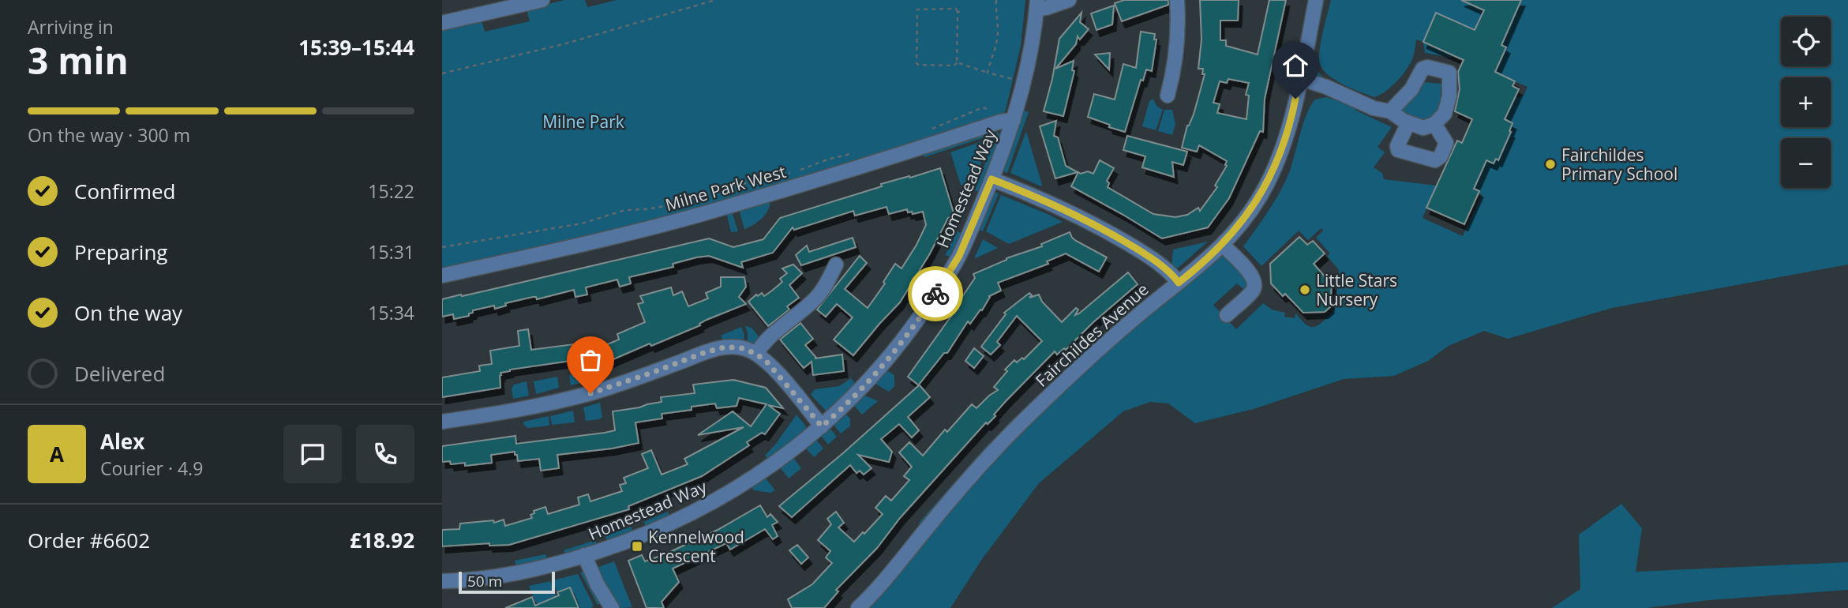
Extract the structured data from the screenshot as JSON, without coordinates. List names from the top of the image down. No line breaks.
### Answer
{"streets":{"street":["Milne Park West","Homestead Way","Fairchildes Avenue"]},"crossings":[["Milne Park West","Homestead Way"]],"parks":["Milne Park"],"places":{"other":["Fairchildes Primary School","Little Stars Nursery"],"transit":["Kennelwood Crescent"]},"scale_bar":"50 m","page":{"heading":["3 min","Arriving in","15:39–15:44"],"panel":["Alex","Courier · 4.9","Order #6602","£18.92"],"map_buttons":["+","−"],"bar":"On the way · 300 m","list":[["Confirmed","15:22"],["Preparing","15:31"],["On the way","15:34"],"Delivered"],"round":"A","scale":"50 m"}}
